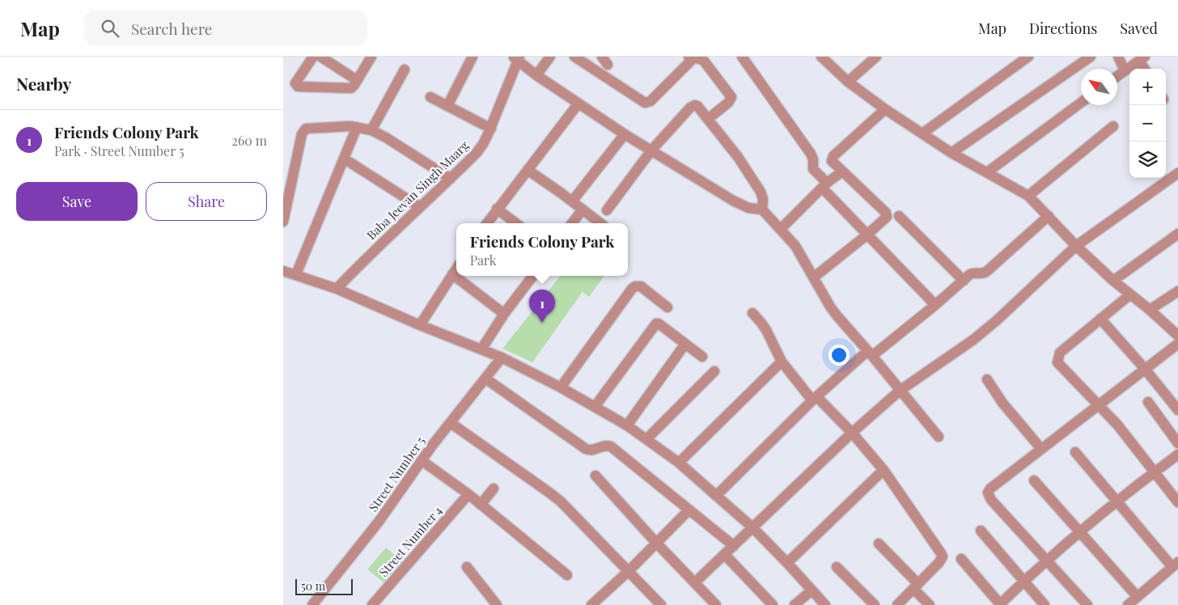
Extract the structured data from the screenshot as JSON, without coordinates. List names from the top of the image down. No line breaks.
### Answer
{"streets":{"street":["Baba Jeevan Singh Maarg","Street Number 5","Street Number 4"]},"scale_bar":"50 m","north":"top left","page":{"header":"Map","search":"Search here","nav":["Map","Directions","Saved"],"heading":"Nearby","map_buttons":["+","−"],"list":[{"mark":"1","name":"Friends Colony Park","note":"Park · Street Number 5","value":"260 m"}],"buttons":["Save","Share"],"popup":["Friends Colony Park","Park"],"pins":"1","scale":"50 m"}}
